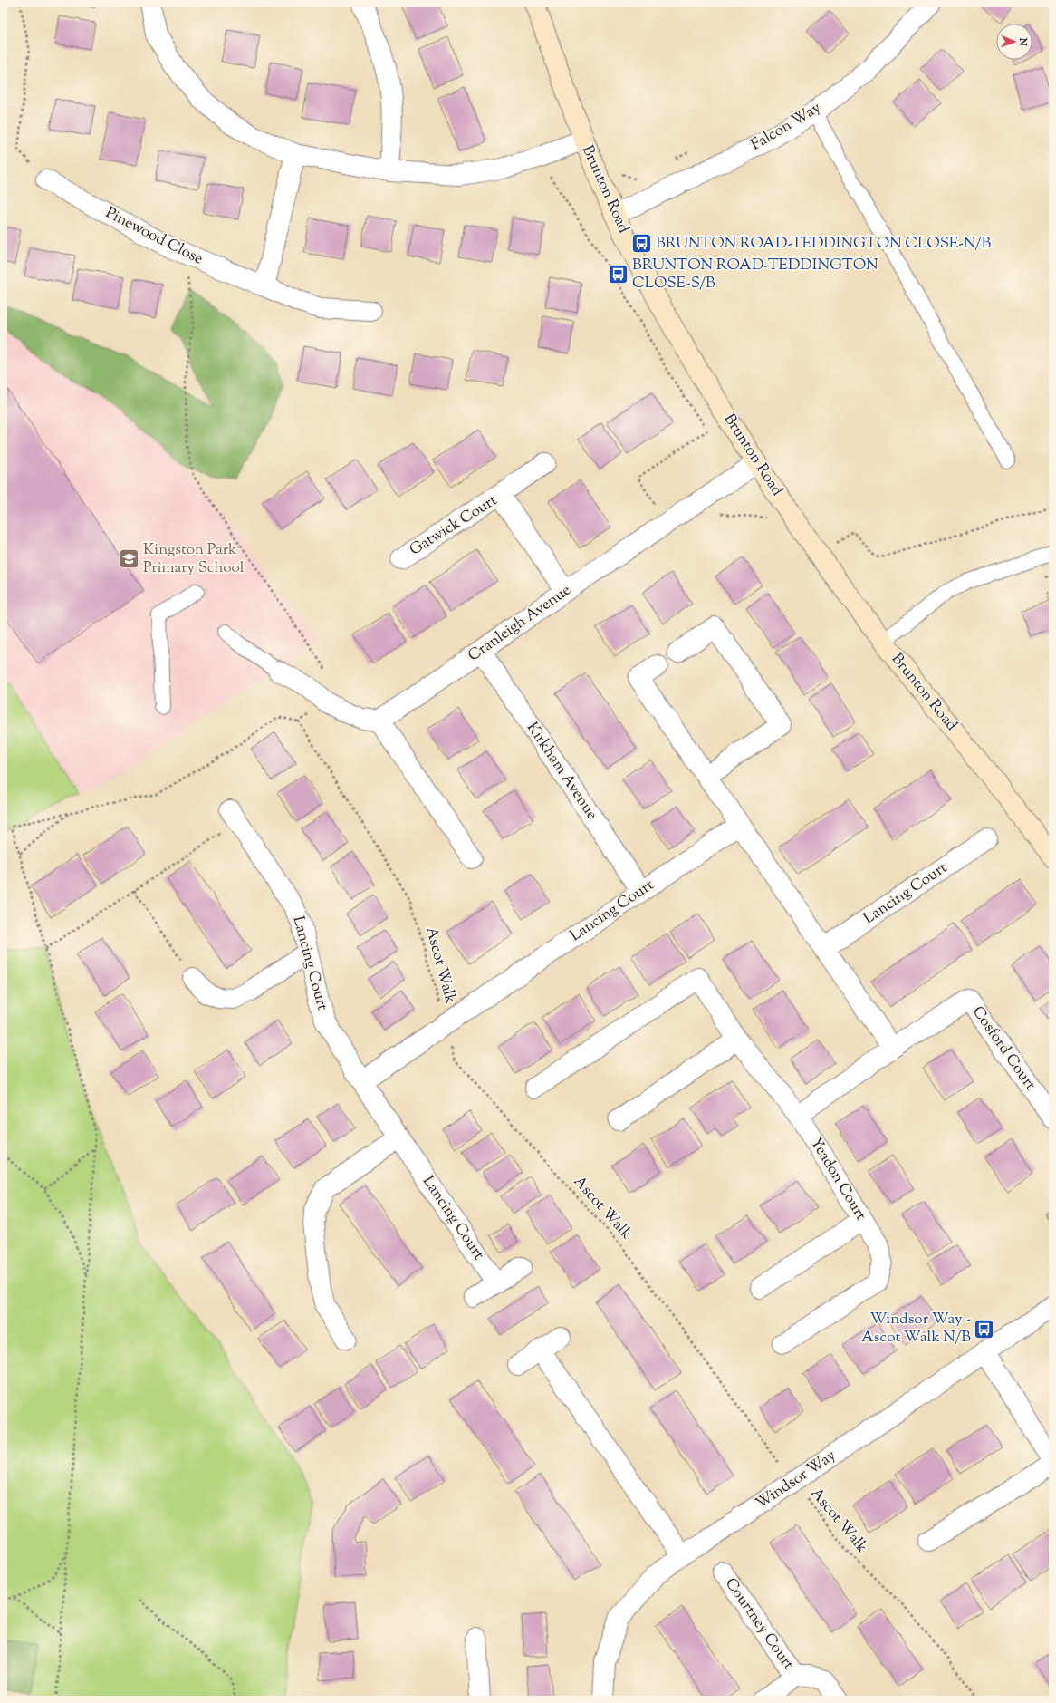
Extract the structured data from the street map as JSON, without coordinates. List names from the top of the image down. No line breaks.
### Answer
{"streets":{"street":["Falcon Way","Brunton Road","Pinewood Close","Gatwick Court","Cranleigh Avenue","Kirkham Avenue","Lancing Court","Cosford Court","Yeadon Court","Windsor Way","Courtney Court"],"path":["Ascot Walk"]},"crossings":[["Falcon Way","Brunton Road"],["Brunton Road","Cranleigh Avenue"],["Gatwick Court","Cranleigh Avenue"],["Cranleigh Avenue","Kirkham Avenue"],["Kirkham Avenue","Lancing Court"],["Lancing Court","Ascot Walk"],["Ascot Walk","Windsor Way"]],"places":{"bus stop":["BRUNTON ROAD-TEDDINGTON CLOSE-N/B","BRUNTON ROAD-TEDDINGTON CLOSE-S/B","Windsor Way - Ascot Walk N/B"],"school or university":["Kingston Park Primary School"]},"north":"right"}
